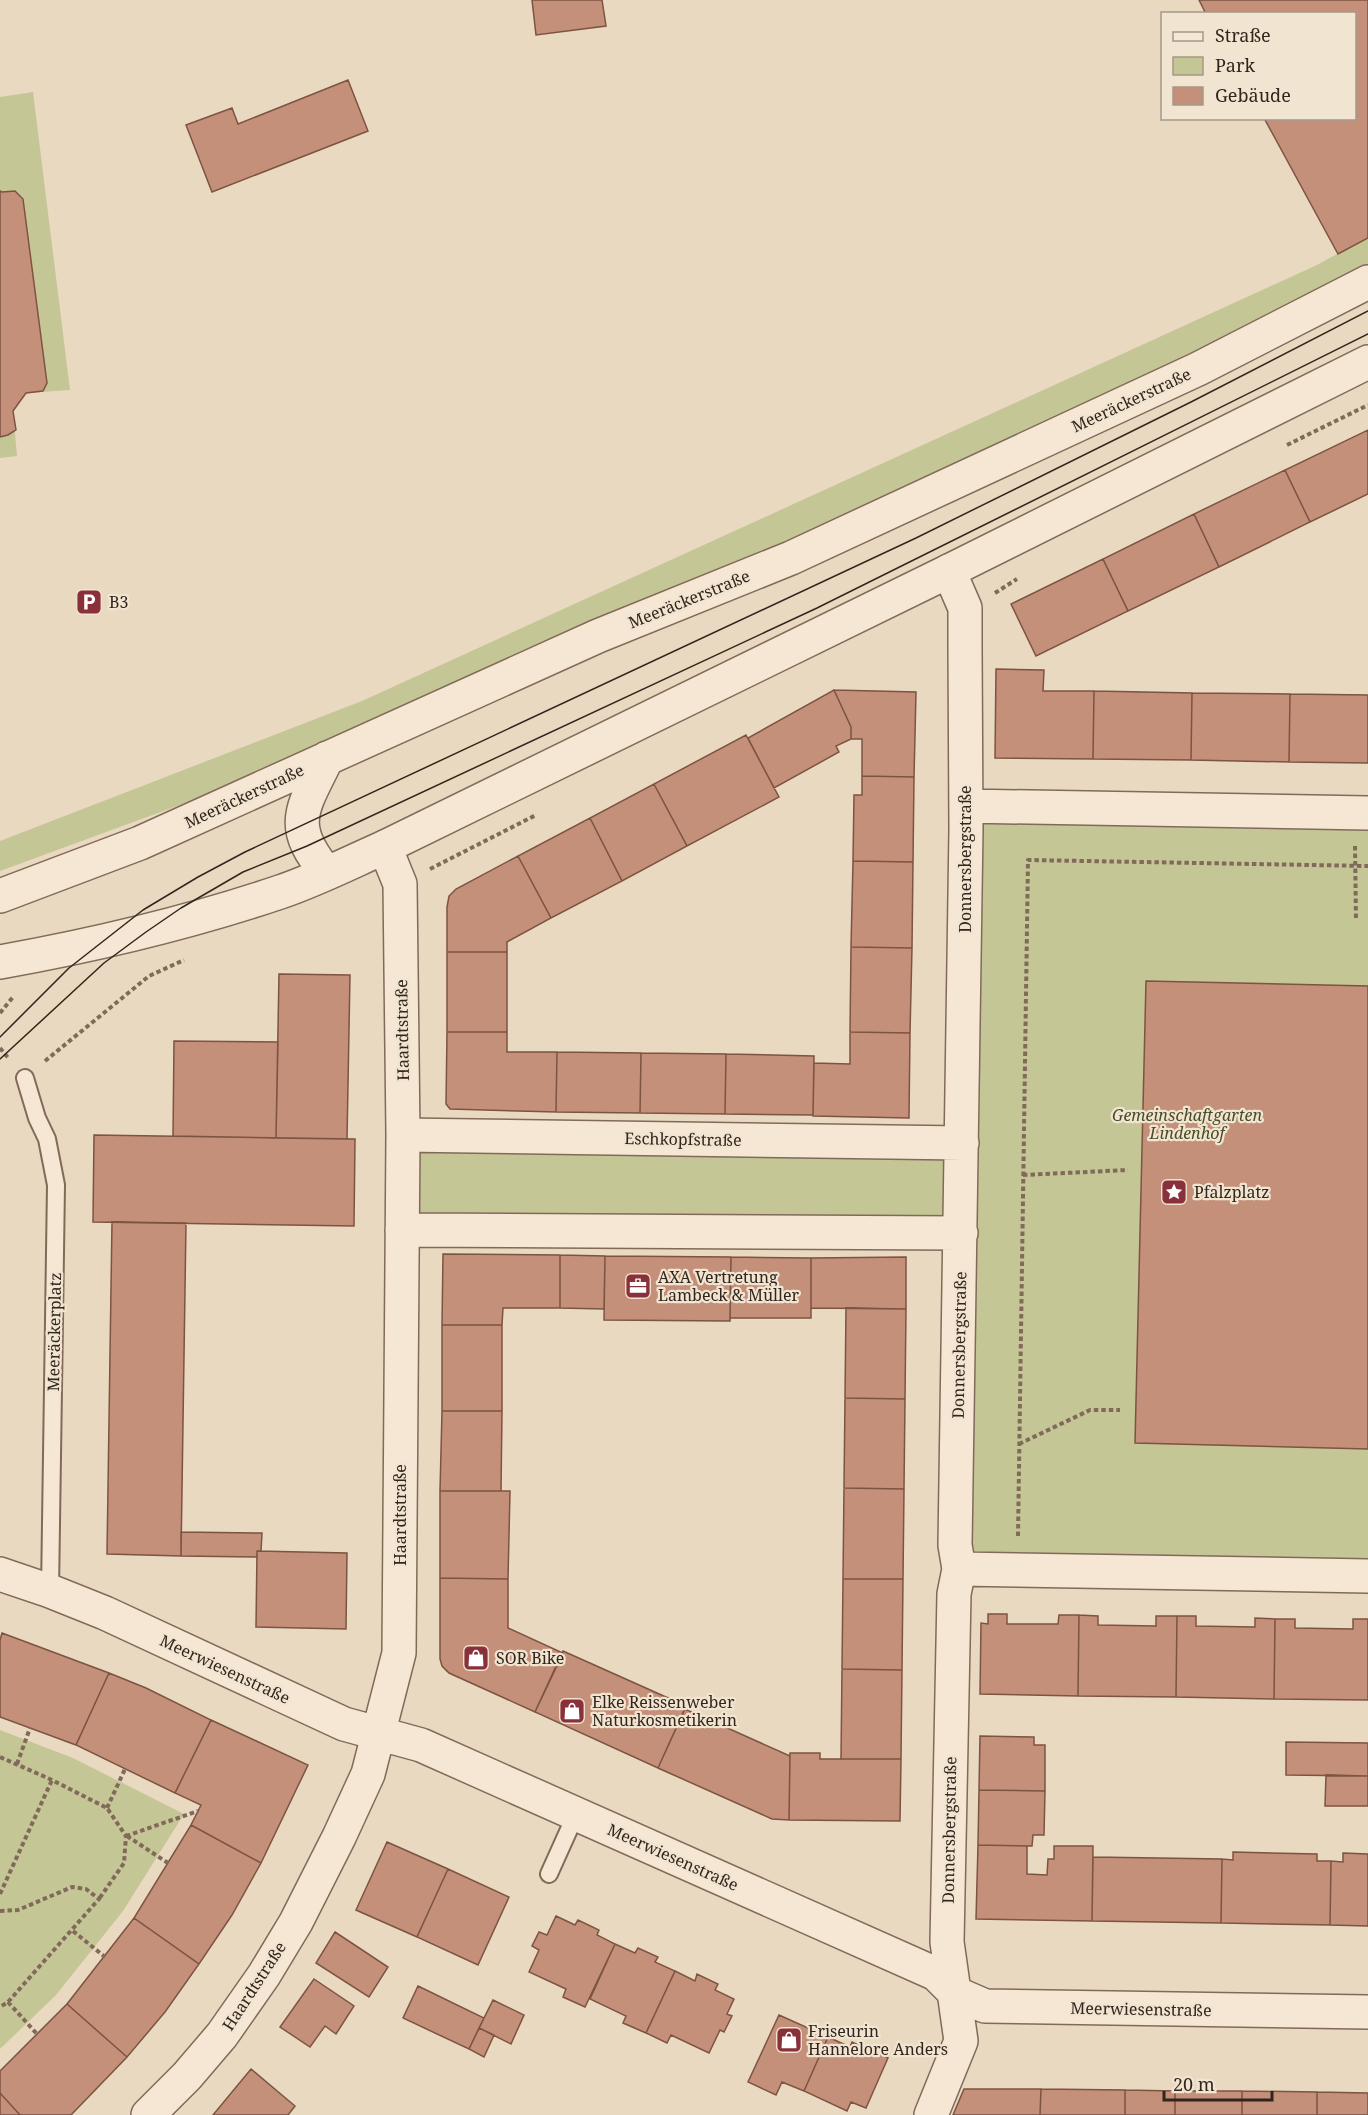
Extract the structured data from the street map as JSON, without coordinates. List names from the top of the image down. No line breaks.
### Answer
{"streets":{"street":["Meeräckerstraße","Donnersbergstraße","Haardtstraße","Eschkopfstraße","Meerwiesenstraße"],"lane":["Meeräckerplatz"]},"crossings":[["Donnersbergstraße","Eschkopfstraße"],["Donnersbergstraße","Meerwiesenstraße"],["Haardtstraße","Eschkopfstraße"],["Haardtstraße","Meerwiesenstraße"],["Meeräckerplatz","Meerwiesenstraße"]],"parks":["Gemeinschaftgarten Lindenhof"],"places":{"parking":["B3"],"place":["Pfalzplatz"],"office":["AXA Vertretung Lambeck & Müller"],"shop":["SOR Bike","Elke Reissenweber Naturkosmetikerin","Friseurin Hannelore Anders"]},"legend":["Straße","Park","Gebäude"],"scale_bar":"20 m"}
